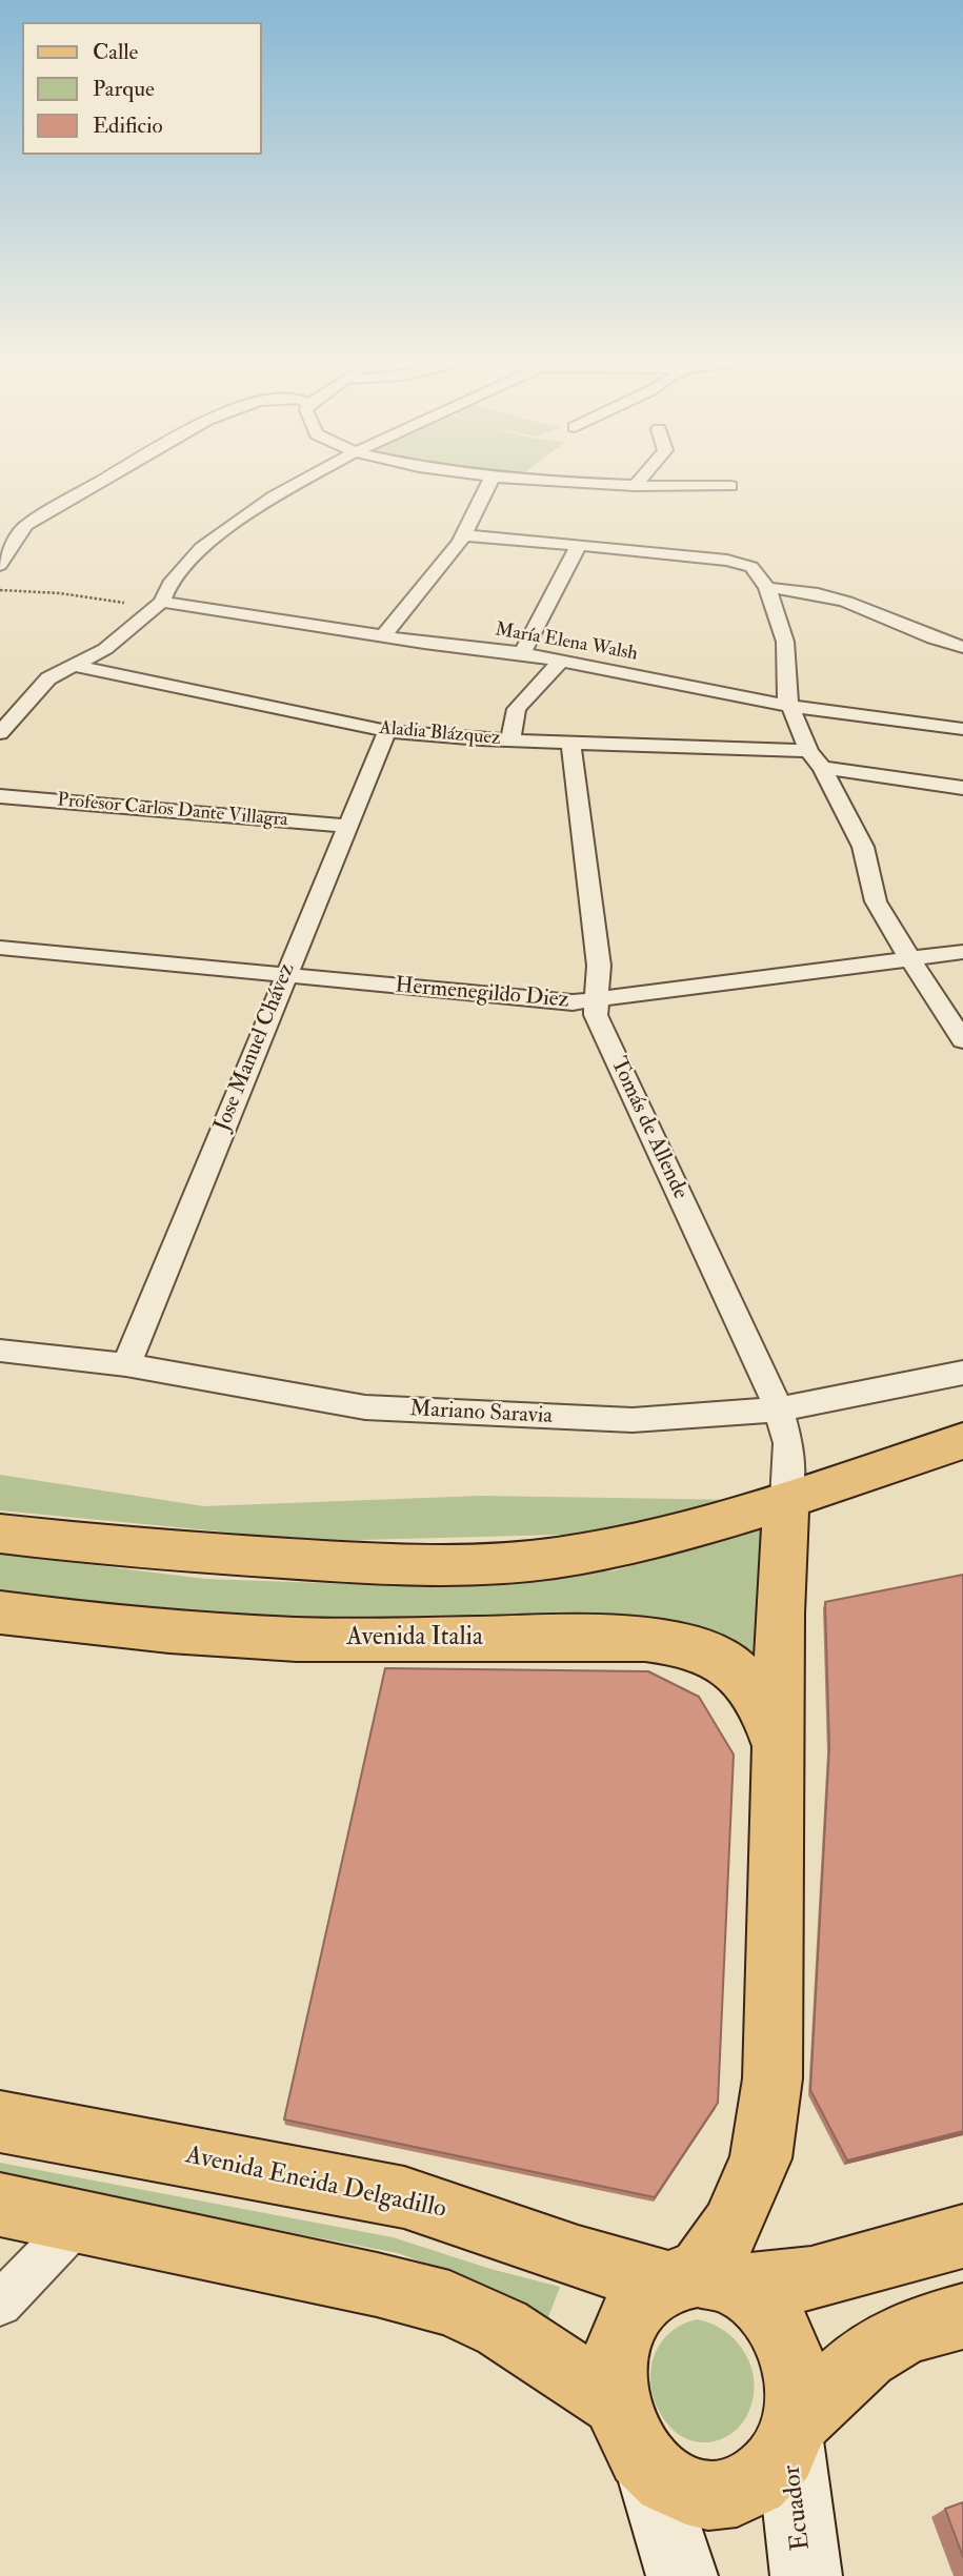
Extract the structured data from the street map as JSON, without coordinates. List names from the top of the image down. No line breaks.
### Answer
{"streets":{"main road":["Avenida Italia","Avenida Eneida Delgadillo","Ecuador"],"street":["María Elena Walsh","Aladia Blázquez","Profesor Carlos Dante Villagra","Hermenegildo Diez","Jose Manuel Chávez","Tomás de Allende","Mariano Saravia"]},"crossings":[["Aladia Blázquez","Jose Manuel Chávez"],["Aladia Blázquez","Tomás de Allende"],["Profesor Carlos Dante Villagra","Jose Manuel Chávez"],["Hermenegildo Diez","Jose Manuel Chávez"],["Hermenegildo Diez","Tomás de Allende"],["Jose Manuel Chávez","Mariano Saravia"],["Tomás de Allende","Mariano Saravia"],["Avenida Eneida Delgadillo","Ecuador"]],"legend":["Calle","Parque","Edificio"]}
